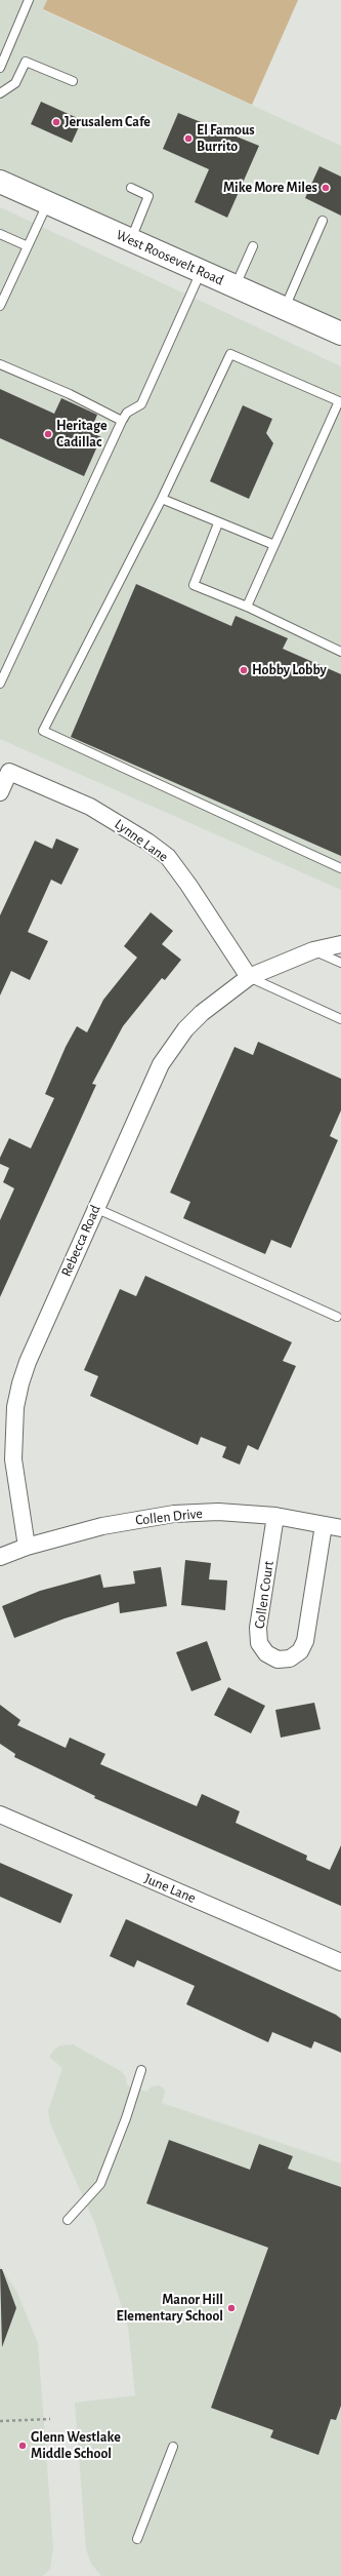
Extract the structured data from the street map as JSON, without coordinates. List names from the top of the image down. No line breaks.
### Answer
{"streets":{"main road":["West Roosevelt Road"],"street":["Lynne Lane","Rebecca Road","Collen Drive","Collen Court","June Lane"]},"crossings":[["Lynne Lane","Rebecca Road"],["Rebecca Road","Collen Drive"],["Collen Drive","Collen Court"]],"places":["Jerusalem Cafe","El Famous Burrito","Mike More Miles","Heritage Cadillac","Hobby Lobby","Manor Hill Elementary School","Glenn Westlake Middle School"]}
